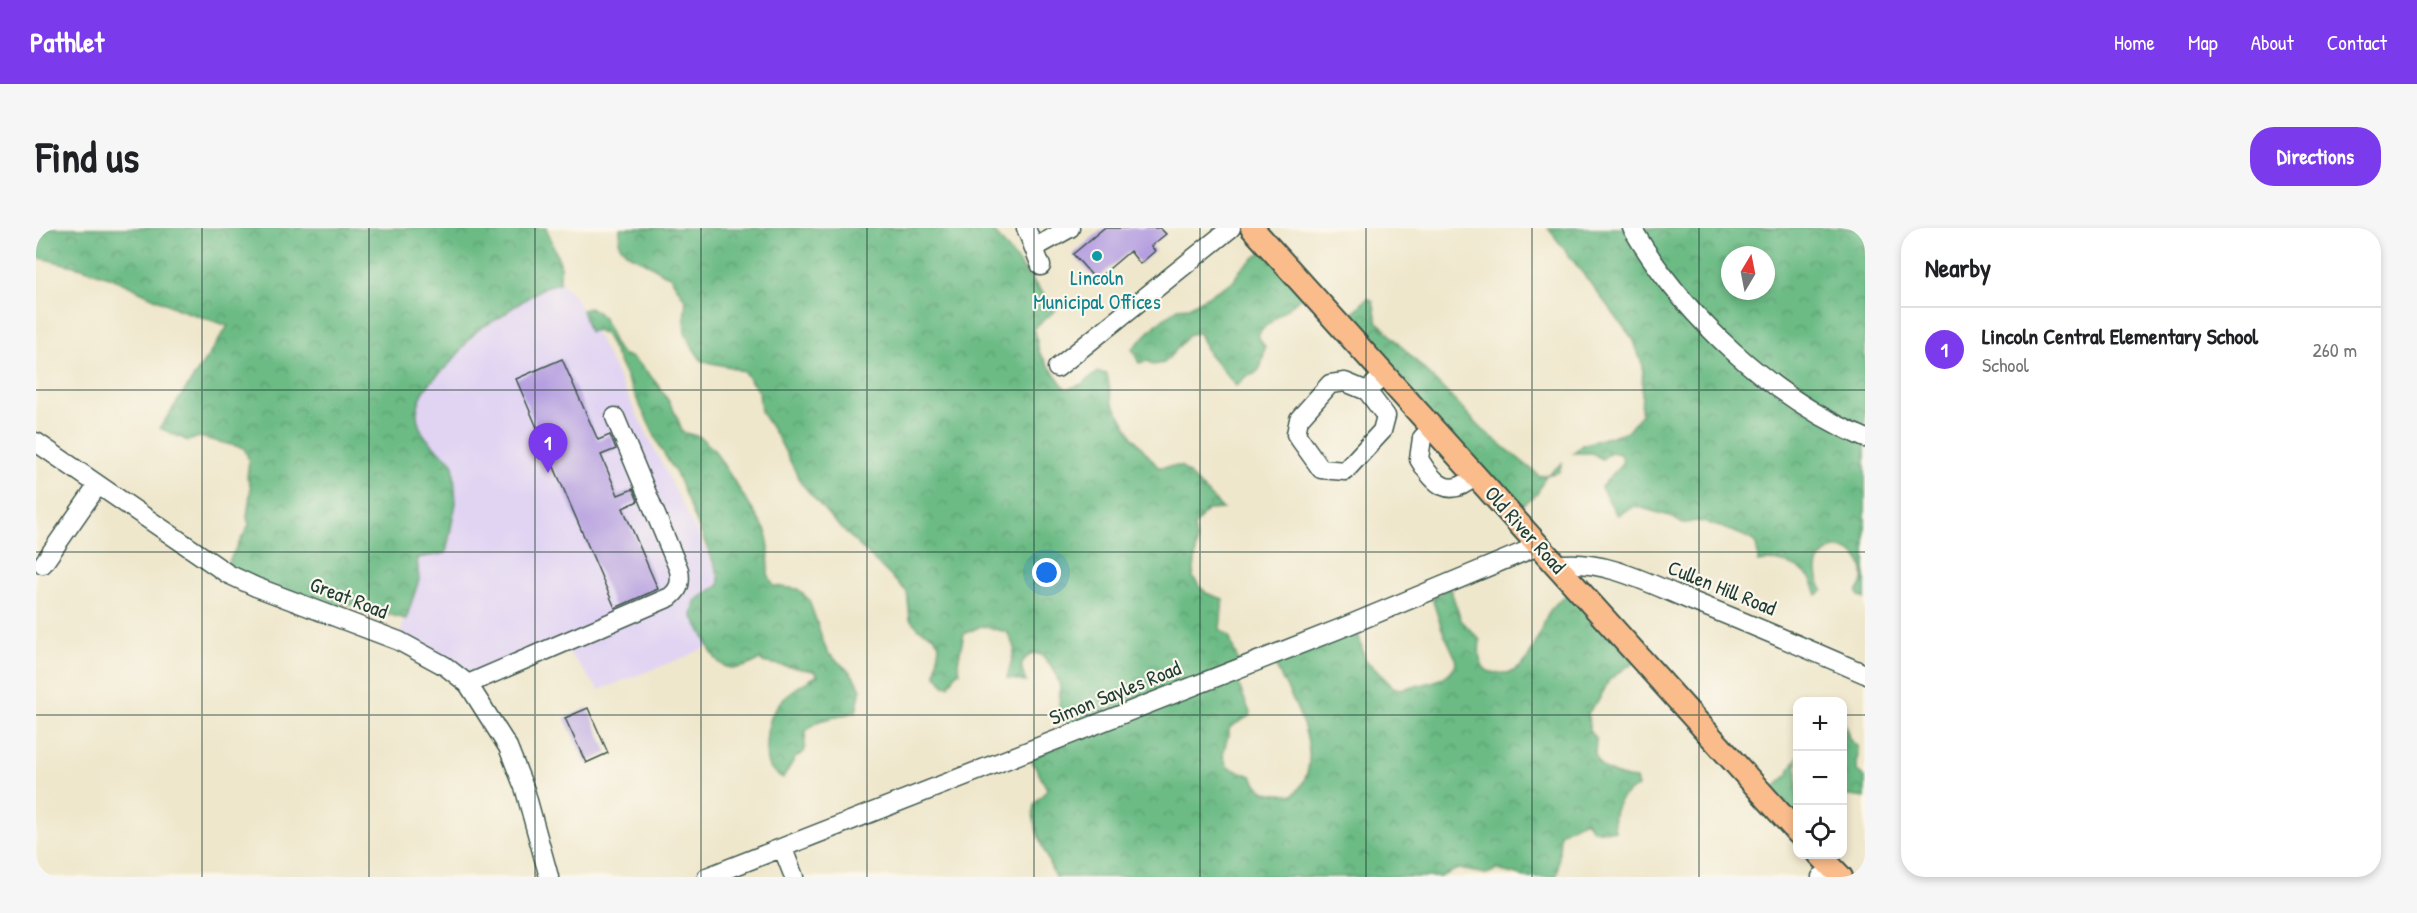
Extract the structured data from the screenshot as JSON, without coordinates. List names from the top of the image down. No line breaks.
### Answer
{"streets":{"main road":["Old River Road"],"street":["Cullen Hill Road","Great Road","Simon Sayles Road"]},"crossings":[["Old River Road","Cullen Hill Road"],["Old River Road","Simon Sayles Road"]],"places":["Lincoln Municipal Offices"],"north":"top","page":{"header":"Pathlet","nav":["Home","Map","About","Contact"],"buttons":"Directions","title":"Find us","heading":"Nearby","list":[{"mark":"1","name":"Lincoln Central Elementary School","note":"School","value":"260 m"}],"pins":"1","map_buttons":["+","−"]}}
